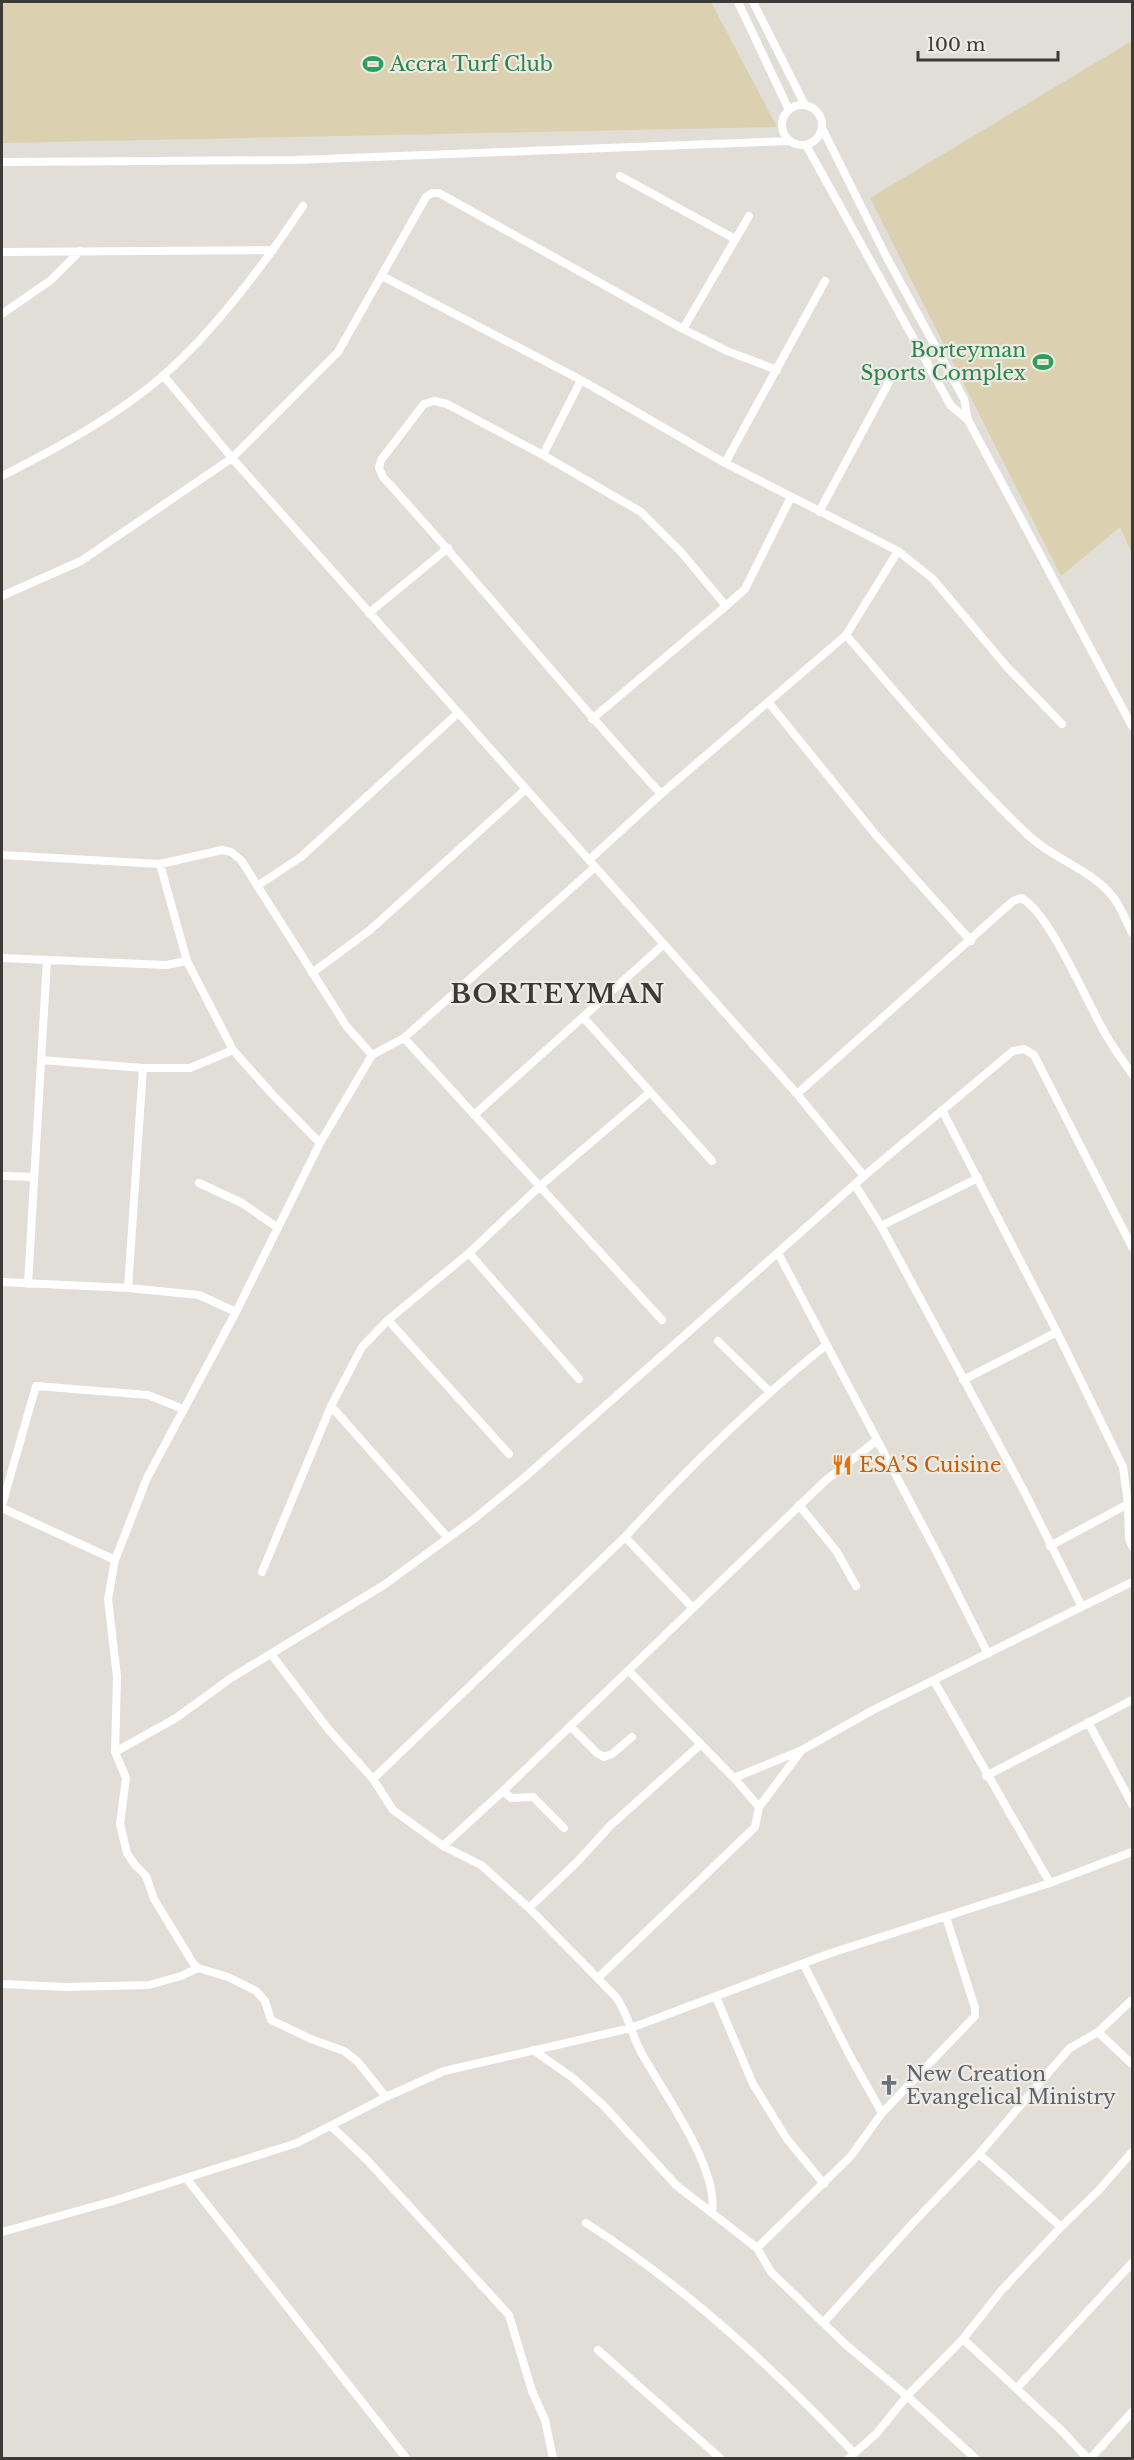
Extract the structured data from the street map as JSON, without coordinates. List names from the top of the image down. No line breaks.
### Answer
{"districts":["BORTEYMAN"],"places":{"sports":["Accra Turf Club","Borteyman Sports Complex"],"restaurant":["ESA’S Cuisine"],"church":["New Creation Evangelical Ministry"]},"scale_bar":"100 m"}
